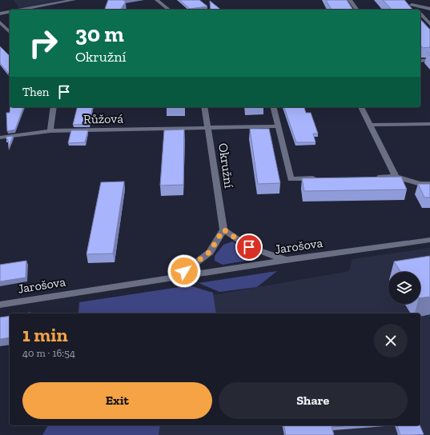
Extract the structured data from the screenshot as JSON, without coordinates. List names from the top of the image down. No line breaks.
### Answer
{"streets":{"street":["Růžová","Okružní","Jarošova"]},"crossings":[["Růžová","Okružní"]],"page":{"turn":["30 m","Okružní"],"then":"Then","heading":["1 min","40 m · 16:54"],"buttons":["Exit","Share"]}}
